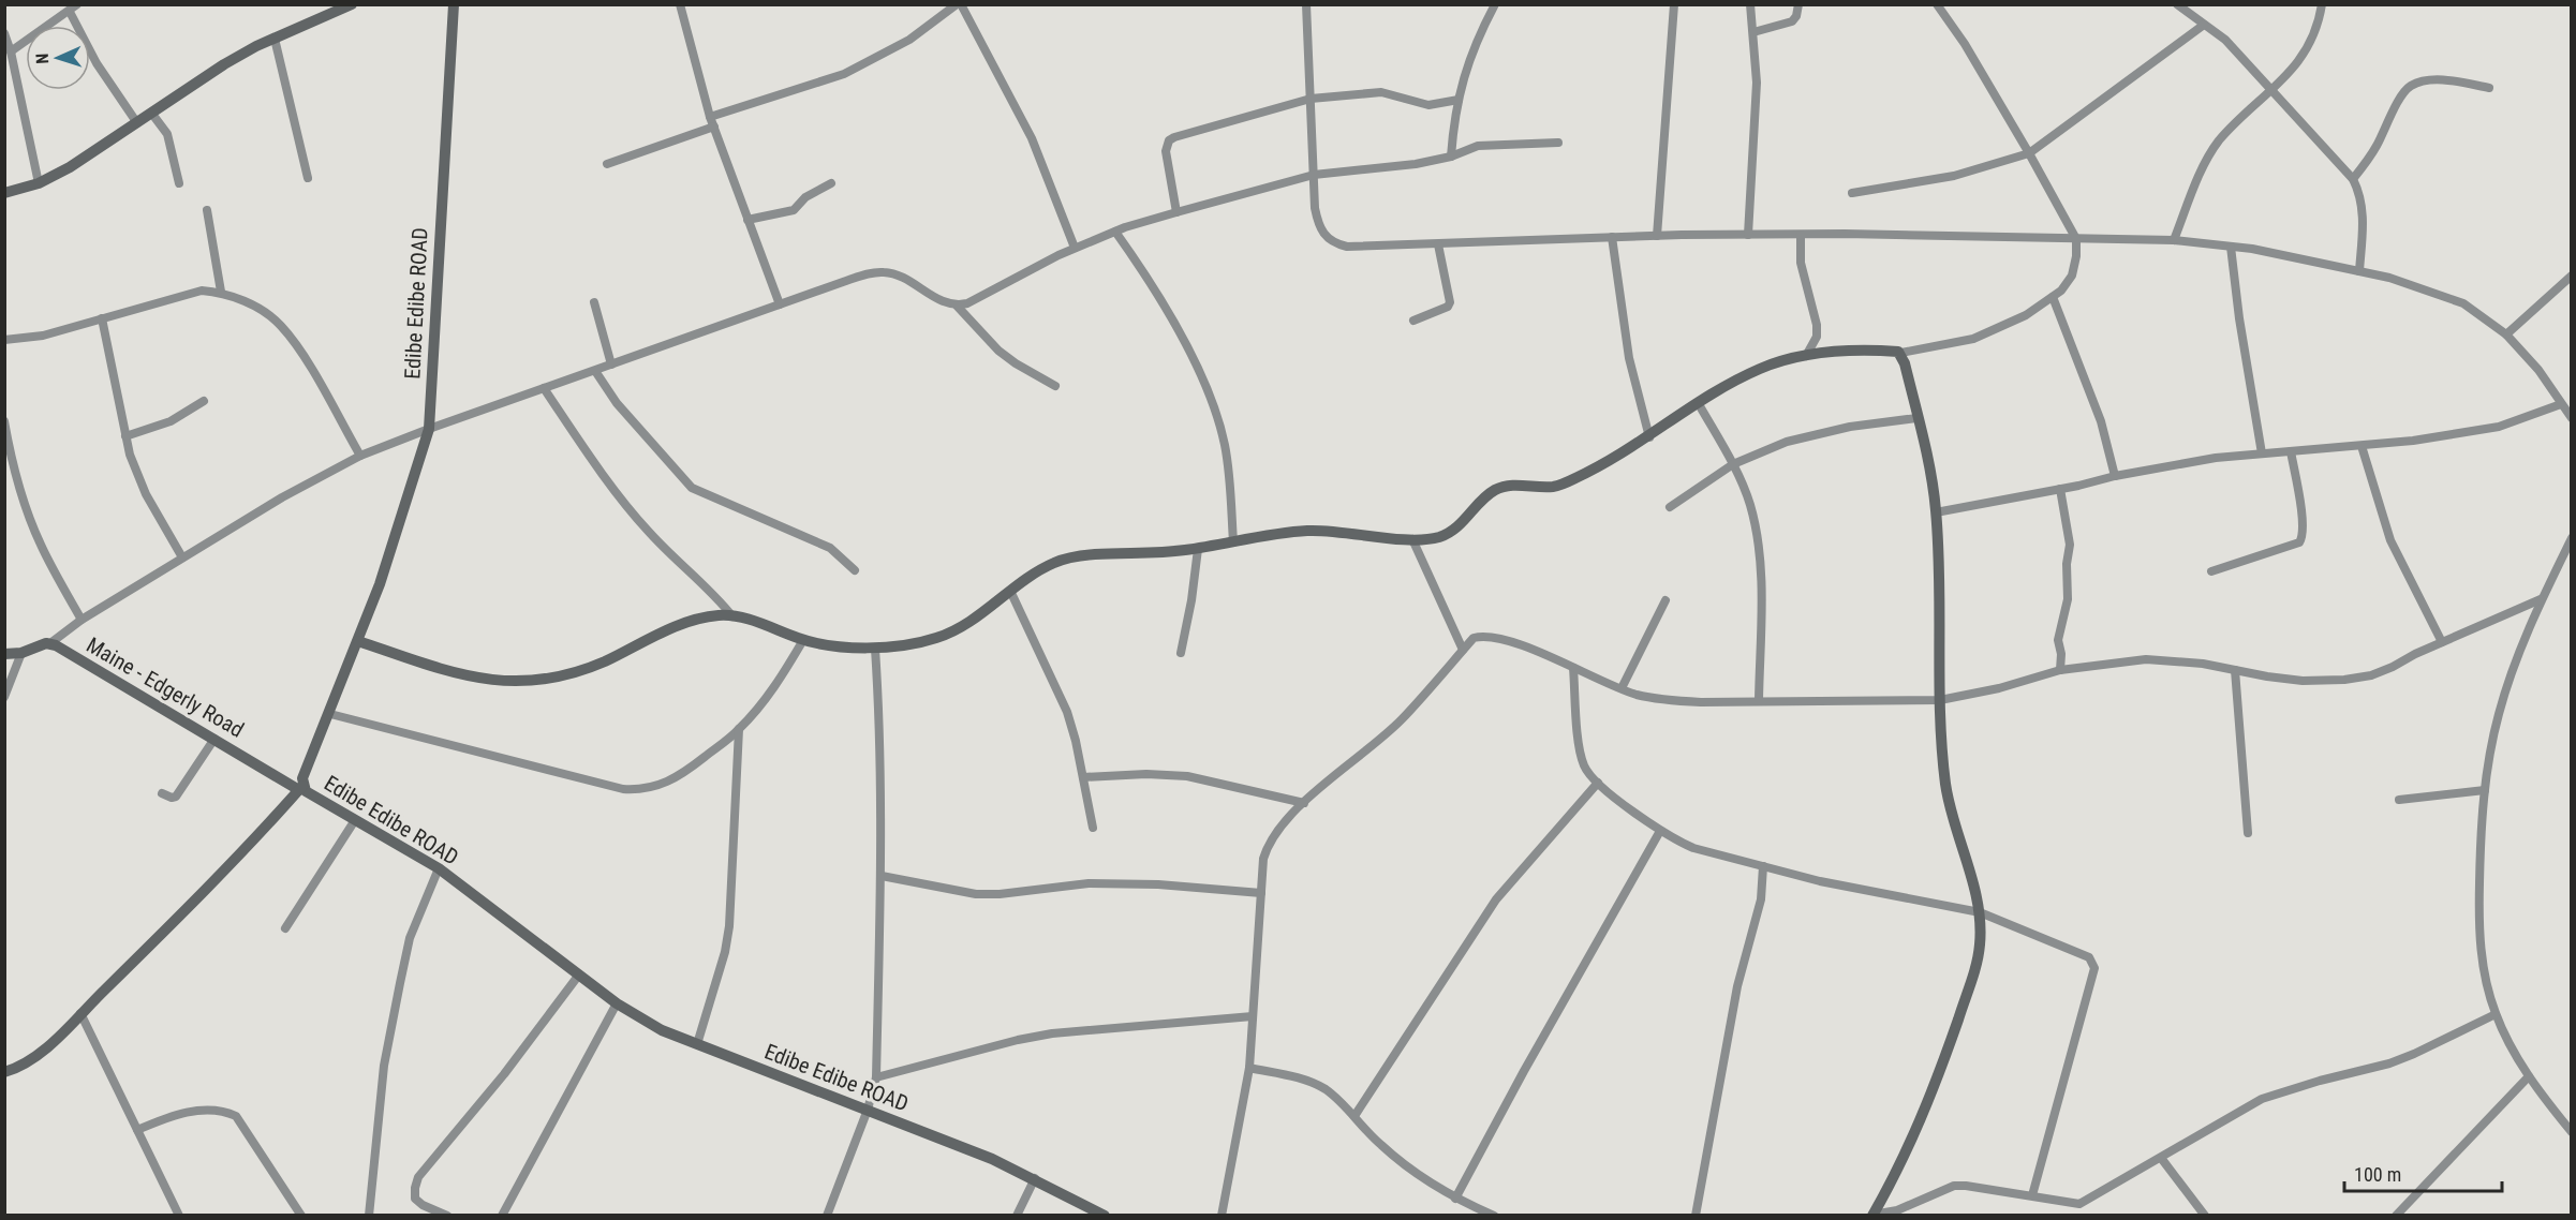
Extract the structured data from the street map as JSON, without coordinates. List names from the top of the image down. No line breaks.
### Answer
{"streets":{"street":["Edibe Edibe ROAD","Maine - Edgerly Road"]},"crossings":[["Edibe Edibe ROAD","Maine - Edgerly Road"]],"scale_bar":"100 m","north":"left"}
